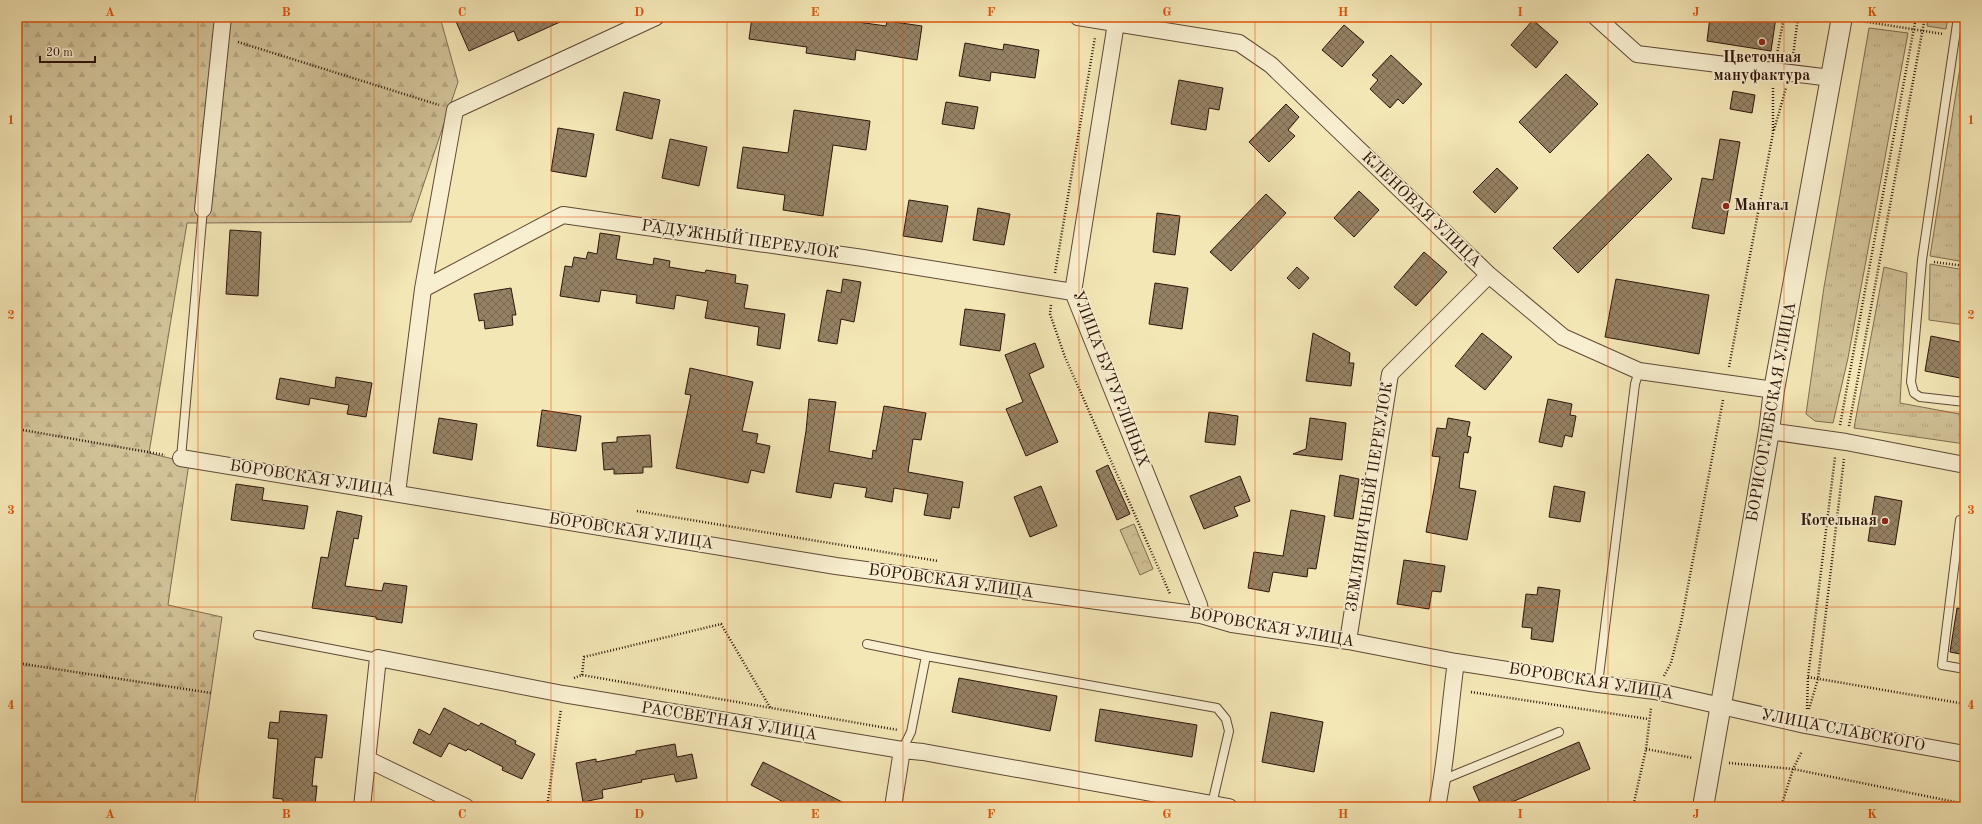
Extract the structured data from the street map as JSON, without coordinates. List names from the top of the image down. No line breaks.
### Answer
{"streets":{"street":["КЛЕНОВАЯ УЛИЦА","РАДУЖНЫЙ ПЕРЕУЛОК","УЛИЦА БУТУРЛИНЫХ","БОРИСОГЛЕБСКАЯ УЛИЦА","БОРОВСКАЯ УЛИЦА","ЗЕМЛЯНИЧНЫЙ ПЕРЕУЛОК","РАССВЕТНАЯ УЛИЦА","УЛИЦА СЛАВСКОГО"]},"crossings":[["КЛЕНОВАЯ УЛИЦА","УЛИЦА БУТУРЛИНЫХ"],["КЛЕНОВАЯ УЛИЦА","БОРИСОГЛЕБСКАЯ УЛИЦА"],["КЛЕНОВАЯ УЛИЦА","ЗЕМЛЯНИЧНЫЙ ПЕРЕУЛОК"],["РАДУЖНЫЙ ПЕРЕУЛОК","УЛИЦА БУТУРЛИНЫХ"],["УЛИЦА БУТУРЛИНЫХ","БОРОВСКАЯ УЛИЦА"],["БОРИСОГЛЕБСКАЯ УЛИЦА","БОРОВСКАЯ УЛИЦА"],["БОРИСОГЛЕБСКАЯ УЛИЦА","УЛИЦА СЛАВСКОГО"],["БОРОВСКАЯ УЛИЦА","ЗЕМЛЯНИЧНЫЙ ПЕРЕУЛОК"],["БОРОВСКАЯ УЛИЦА","УЛИЦА СЛАВСКОГО"]],"places":["Цветочная мануфактура","Мангал","Котельная"],"scale_bar":"20 m","grid":{"columns":["A","B","C","D","E","F","G","H","I","J","K"],"rows":["1","2","3","4"]}}
